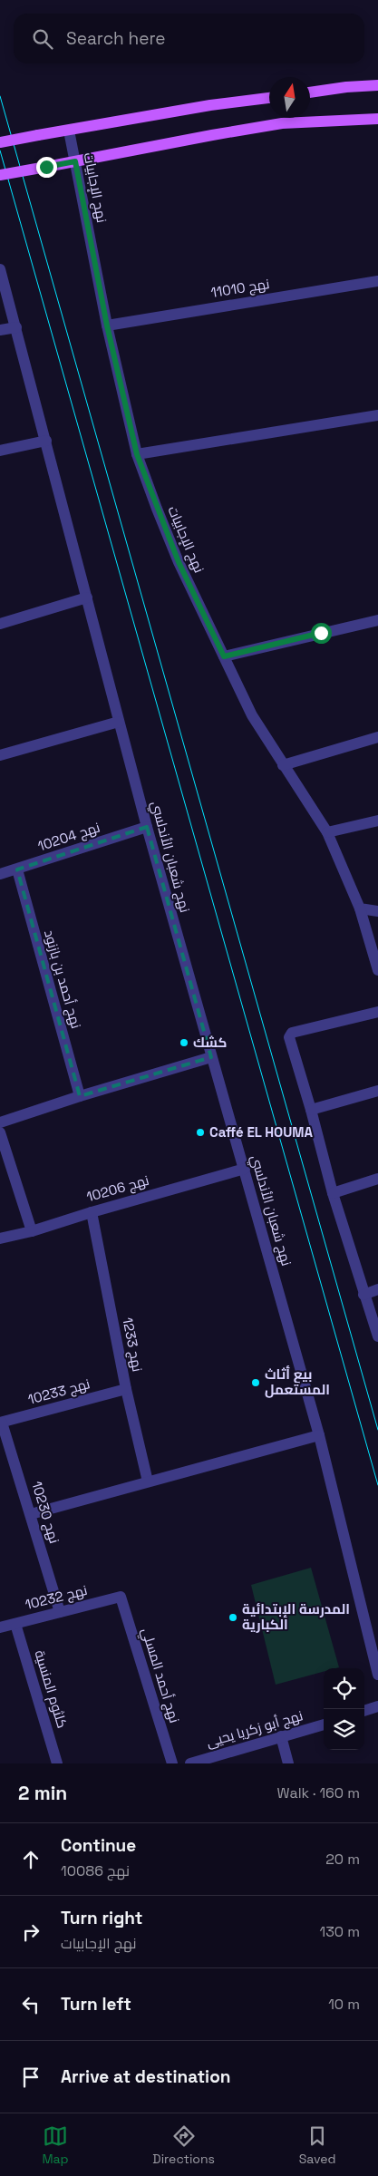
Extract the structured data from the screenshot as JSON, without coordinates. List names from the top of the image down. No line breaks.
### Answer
{"streets":{"street":["نهج الإجابيات","نهج 11010","نهج 10204","نهج شعبان الأندلسي","نهج أحمد بن بازنود","نهج 10206","نهج 1233","نهج 10233","نهج 10230","نهج 10232","نهج أحمد المسلي","كلثوم المنسية","نهج أبو زكريا يحيى"]},"crossings":[["نهج الإجابيات","نهج 11010"],["نهج 10204","نهج شعبان الأندلسي"],["نهج 10204","نهج أحمد بن بازنود"],["نهج شعبان الأندلسي","نهج 10206"],["نهج 10206","نهج 1233"],["نهج 1233","نهج 10233"],["نهج 10233","نهج 10230"],["نهج 10230","نهج 10232"],["نهج 10232","نهج أحمد المسلي"],["نهج 10232","كلثوم المنسية"]],"places":["كشك","Caffé EL HOUMA","بيع أثاث المستعمل","المدرسة الإبتدائية الكبارية"],"north":"top","page":{"search":"Search here","heading":["2 min","Walk · 160 m"],"list":[["Continue","نهج 10086","20 m"],["Turn right","نهج الإجابيات","130 m"],["Turn left","10 m"],"Arrive at destination"],"nav":["Map","Directions","Saved"]}}
